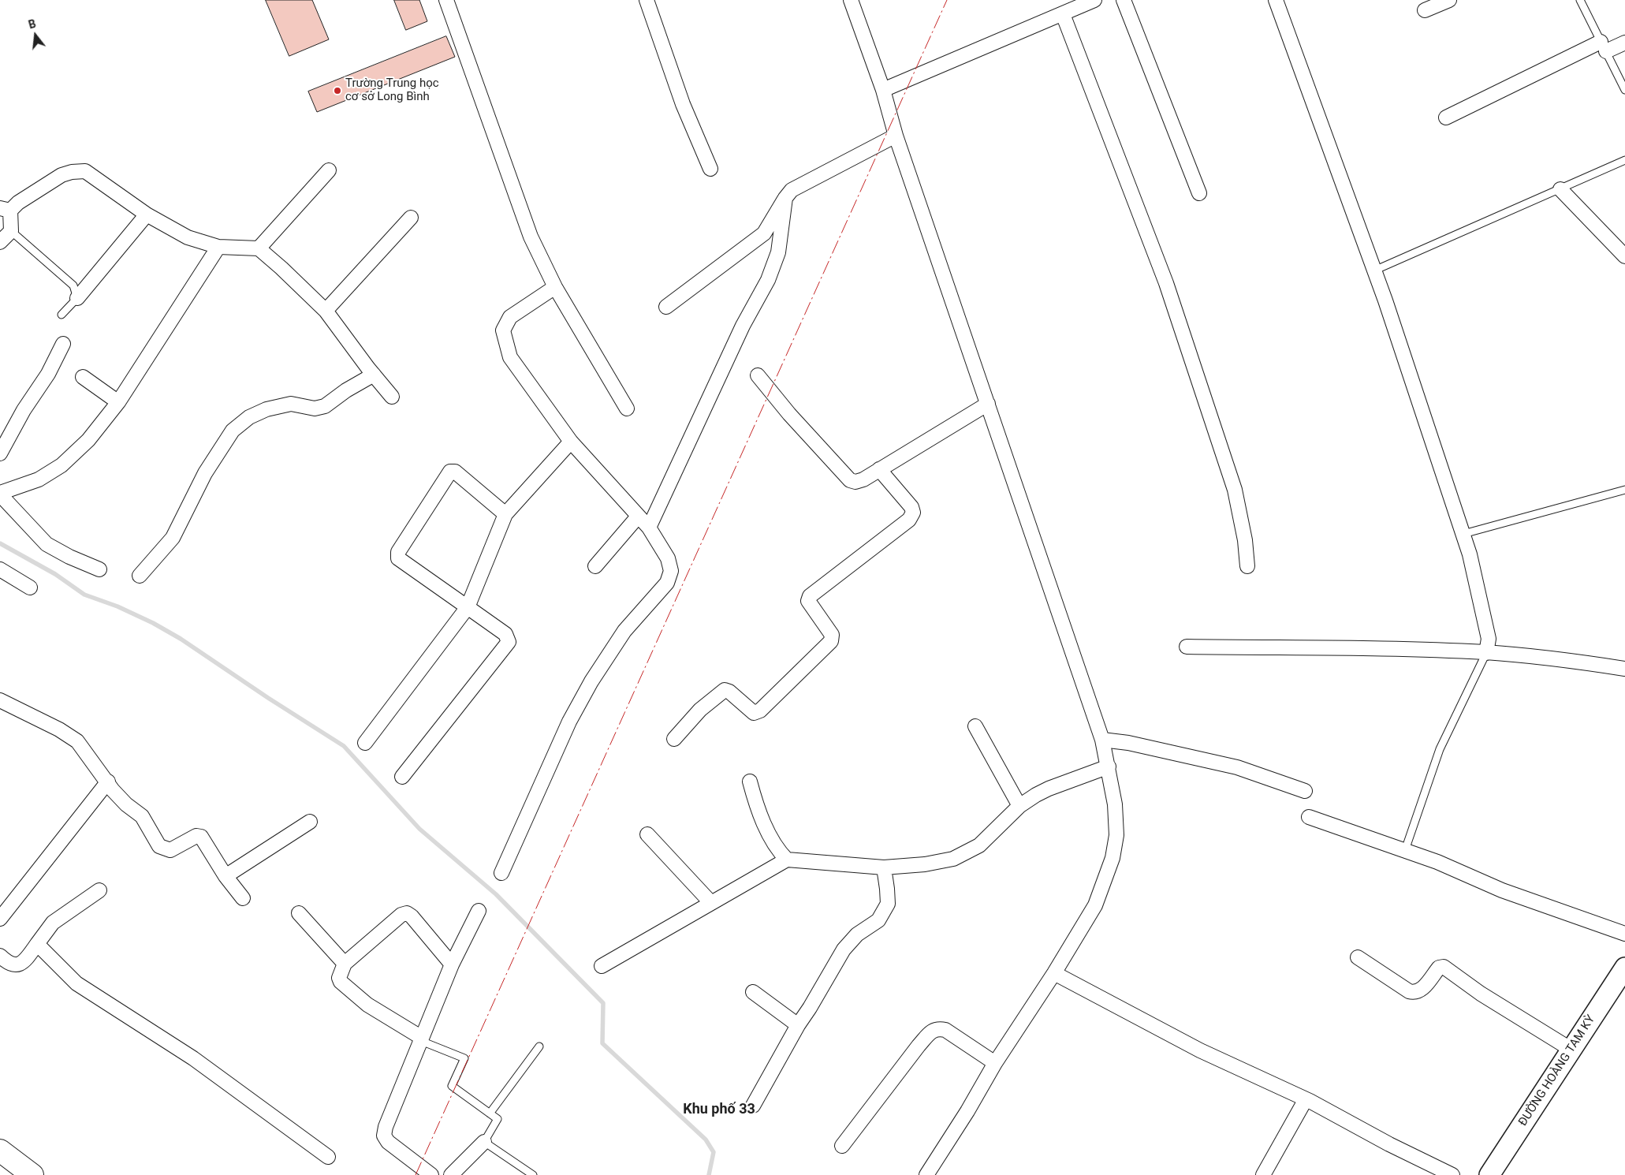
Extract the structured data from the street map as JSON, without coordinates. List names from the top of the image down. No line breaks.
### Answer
{"streets":{"street":["ĐƯỜNG HOÀNG TAM KỲ"]},"districts":["Khu phố 33"],"places":["Trường Trung học cơ sở Long Bình"],"north":"top"}
